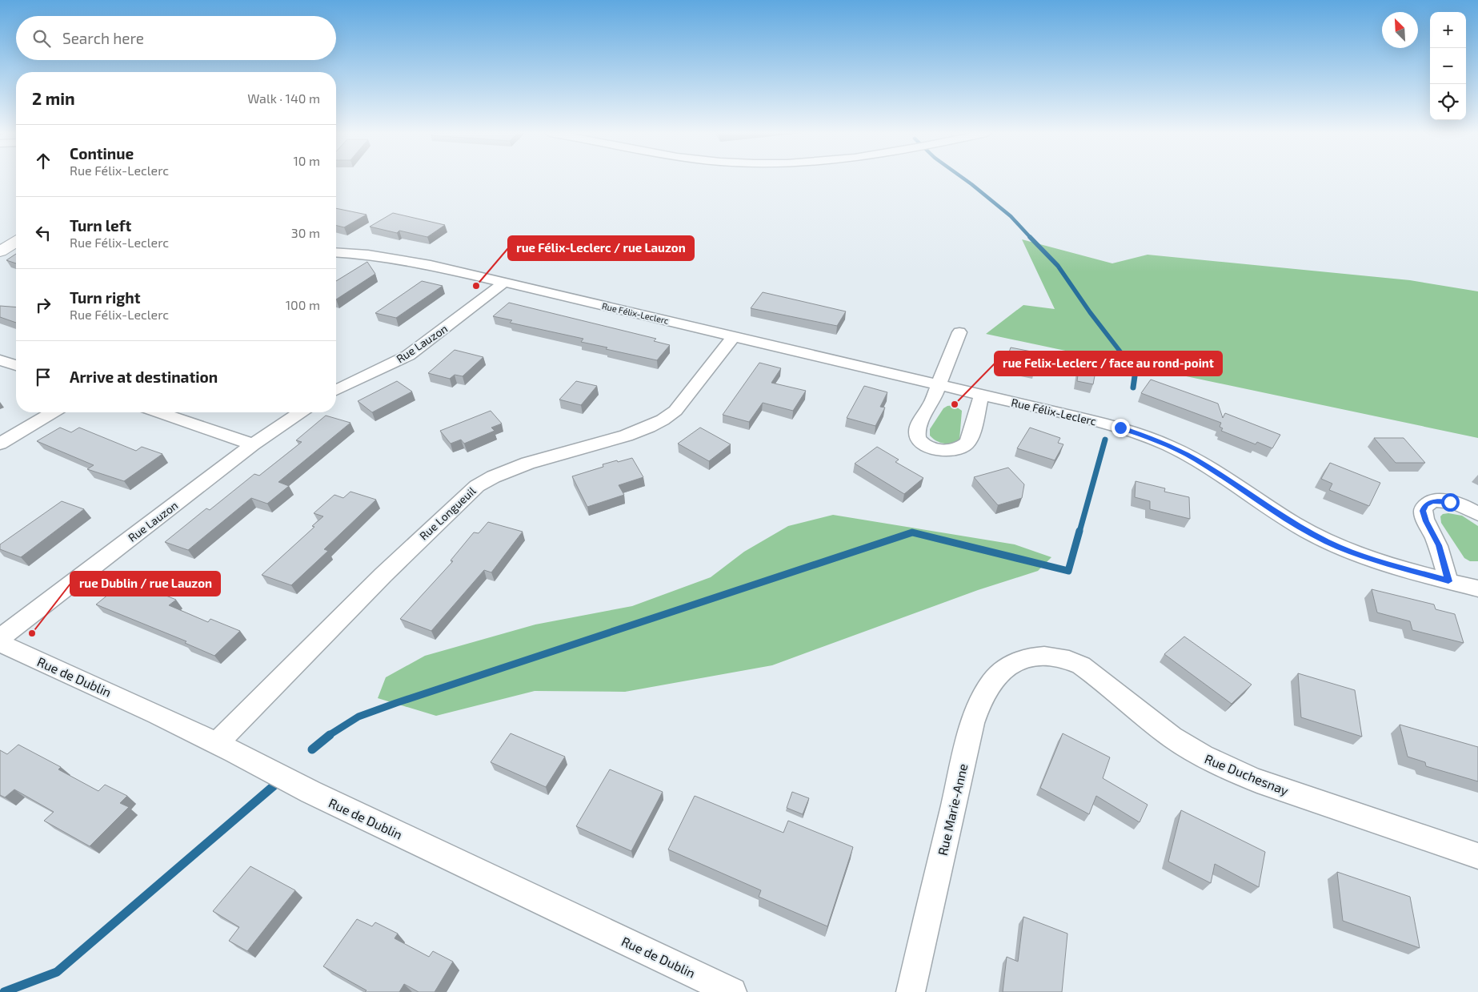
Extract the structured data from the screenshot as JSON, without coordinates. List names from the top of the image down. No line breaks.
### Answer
{"streets":{"street":["Rue Félix-Leclerc","Rue Lauzon","Rue Longueuil","Rue de Dublin","Rue Duchesnay","Rue Marie-Anne"]},"crossings":[["Rue Félix-Leclerc","Rue Lauzon"],["Rue Félix-Leclerc","Rue Longueuil"],["Rue Longueuil","Rue de Dublin"],["Rue Duchesnay","Rue Marie-Anne"]],"places":["rue Félix-Leclerc / rue Lauzon","rue Felix-Leclerc / face au rond-point","rue Dublin / rue Lauzon"],"north":"top left","page":{"map_buttons":["+","−"],"search":"Search here","heading":["2 min","Walk · 140 m"],"list":[["Continue","Rue Félix-Leclerc","10 m"],["Turn left","Rue Félix-Leclerc","30 m"],["Turn right","Rue Félix-Leclerc","100 m"],"Arrive at destination"]}}
